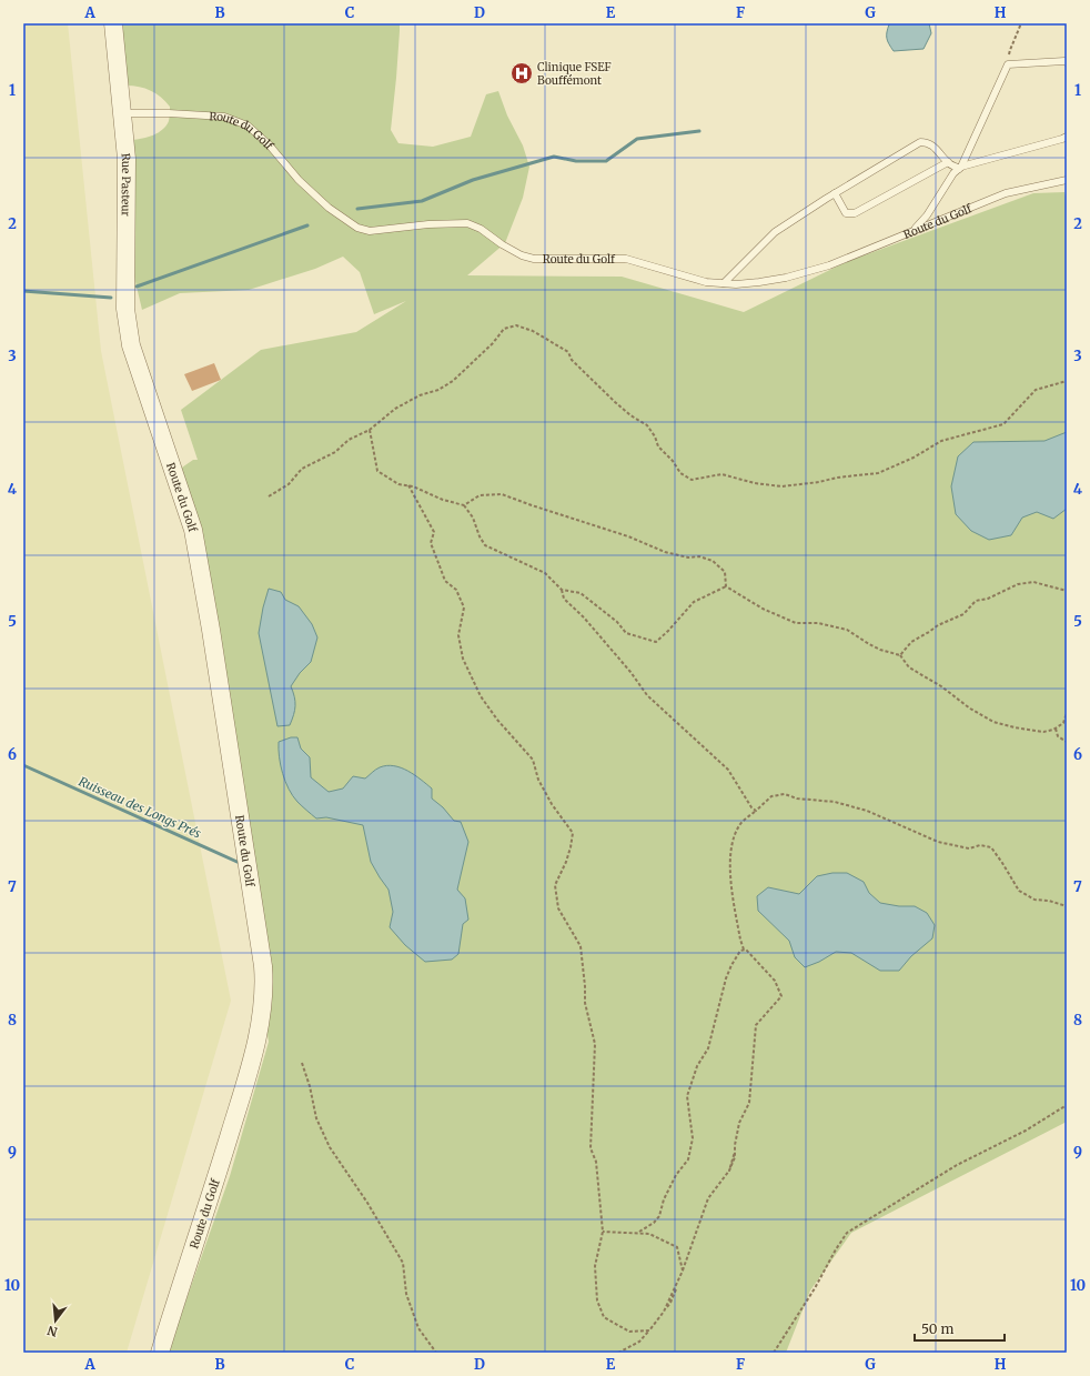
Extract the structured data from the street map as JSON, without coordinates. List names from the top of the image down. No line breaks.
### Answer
{"streets":{"street":["Route du Golf","Rue Pasteur"]},"crossings":[["Route du Golf","Rue Pasteur"]],"water":["Ruisseau des Longs Prés"],"places":{"hospital":["Clinique FSEF Bouffémont"]},"scale_bar":"50 m","north":"bottom","grid":{"columns":["A","B","C","D","E","F","G","H"],"rows":["1","2","3","4","5","6","7","8","9","10"]}}
